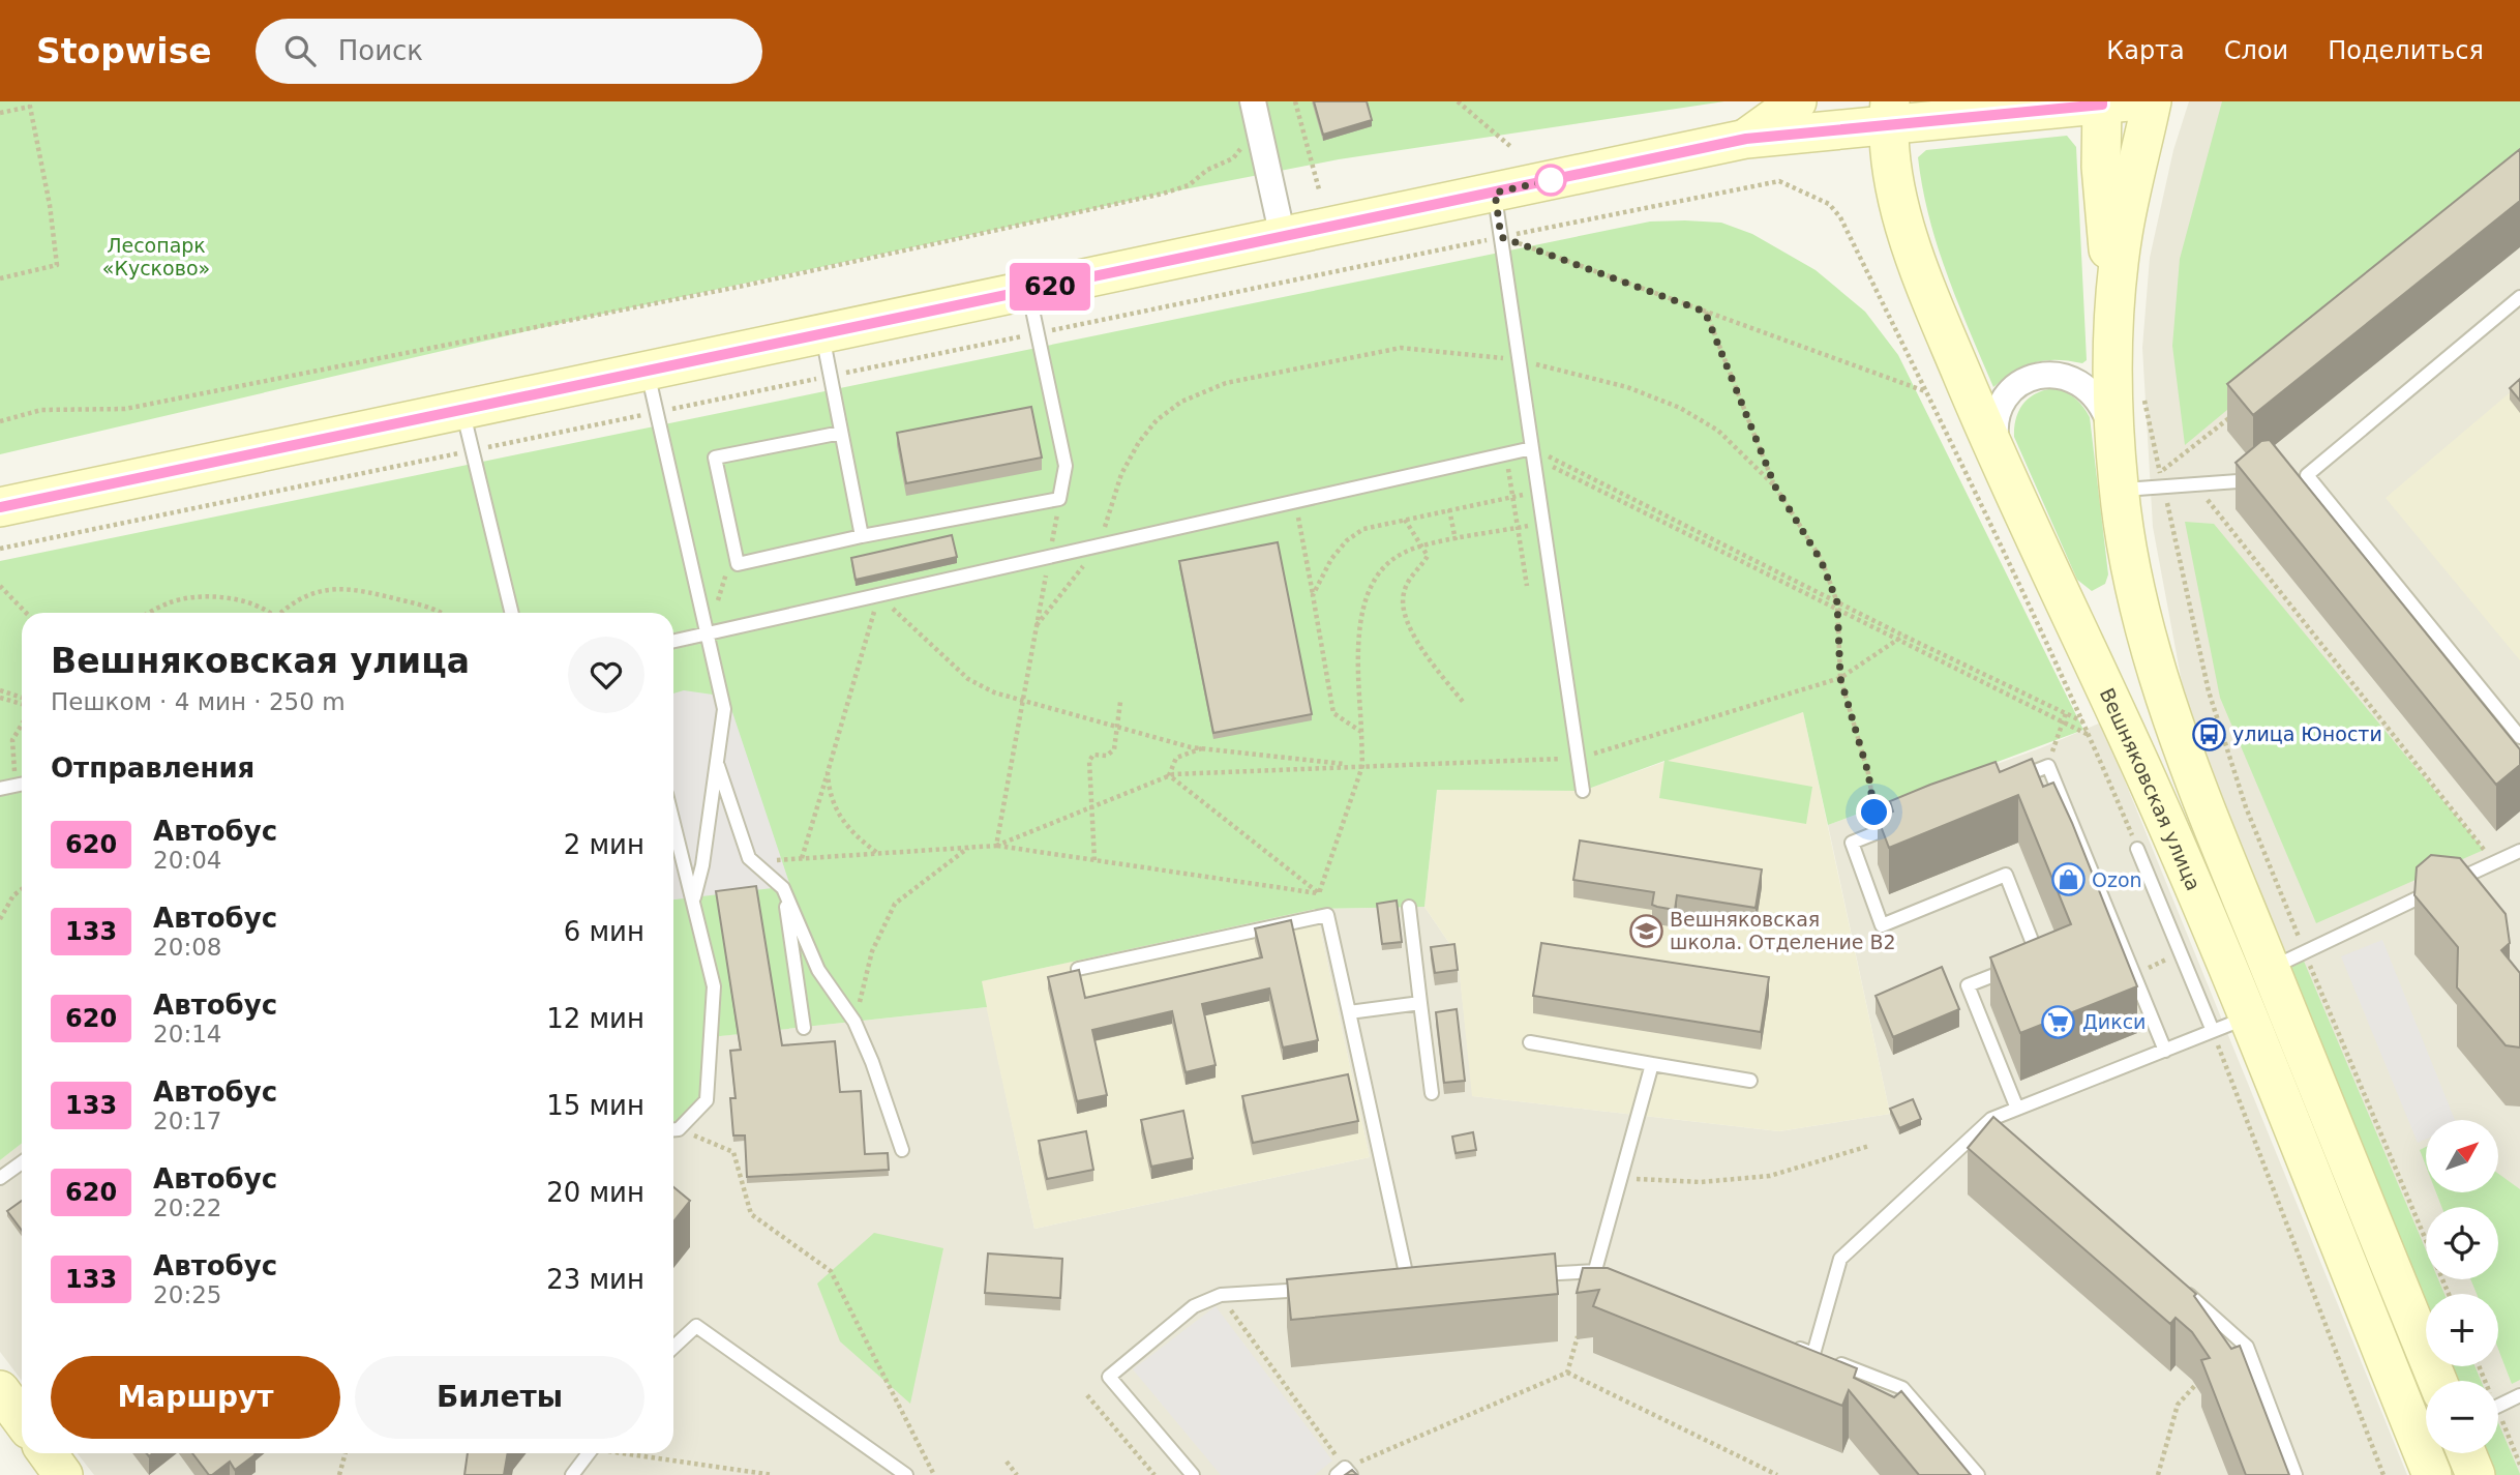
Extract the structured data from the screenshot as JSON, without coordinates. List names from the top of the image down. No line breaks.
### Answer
{"streets":{"main road":["Вешняковская улица"]},"parks":["Лесопарк «Кусково»"],"places":{"bus stop":["улица Юности"],"shop":["Ozon"],"school or university":["Вешняковская школа. Отделение В2"],"supermarket":["Дикси"]},"lines":["bus line 620"],"north":"top right","page":{"header":"Stopwise","search":"Поиск","nav":["Карта","Слои","Поделиться"],"on_map":"620","heading":[["Вешняковская улица","Пешком · 4 мин · 250 m"],"Отправления"],"list":[{"mark":"620","name":"Автобус","note":"20:04","value":"2 мин"},{"mark":"133","name":"Автобус","note":"20:08","value":"6 мин"},{"mark":"620","name":"Автобус","note":"20:14","value":"12 мин"},{"mark":"133","name":"Автобус","note":"20:17","value":"15 мин"},{"mark":"620","name":"Автобус","note":"20:22","value":"20 мин"},{"mark":"133","name":"Автобус","note":"20:25","value":"23 мин"}],"map_buttons":["+","−"],"buttons":["Маршрут","Билеты"]}}
